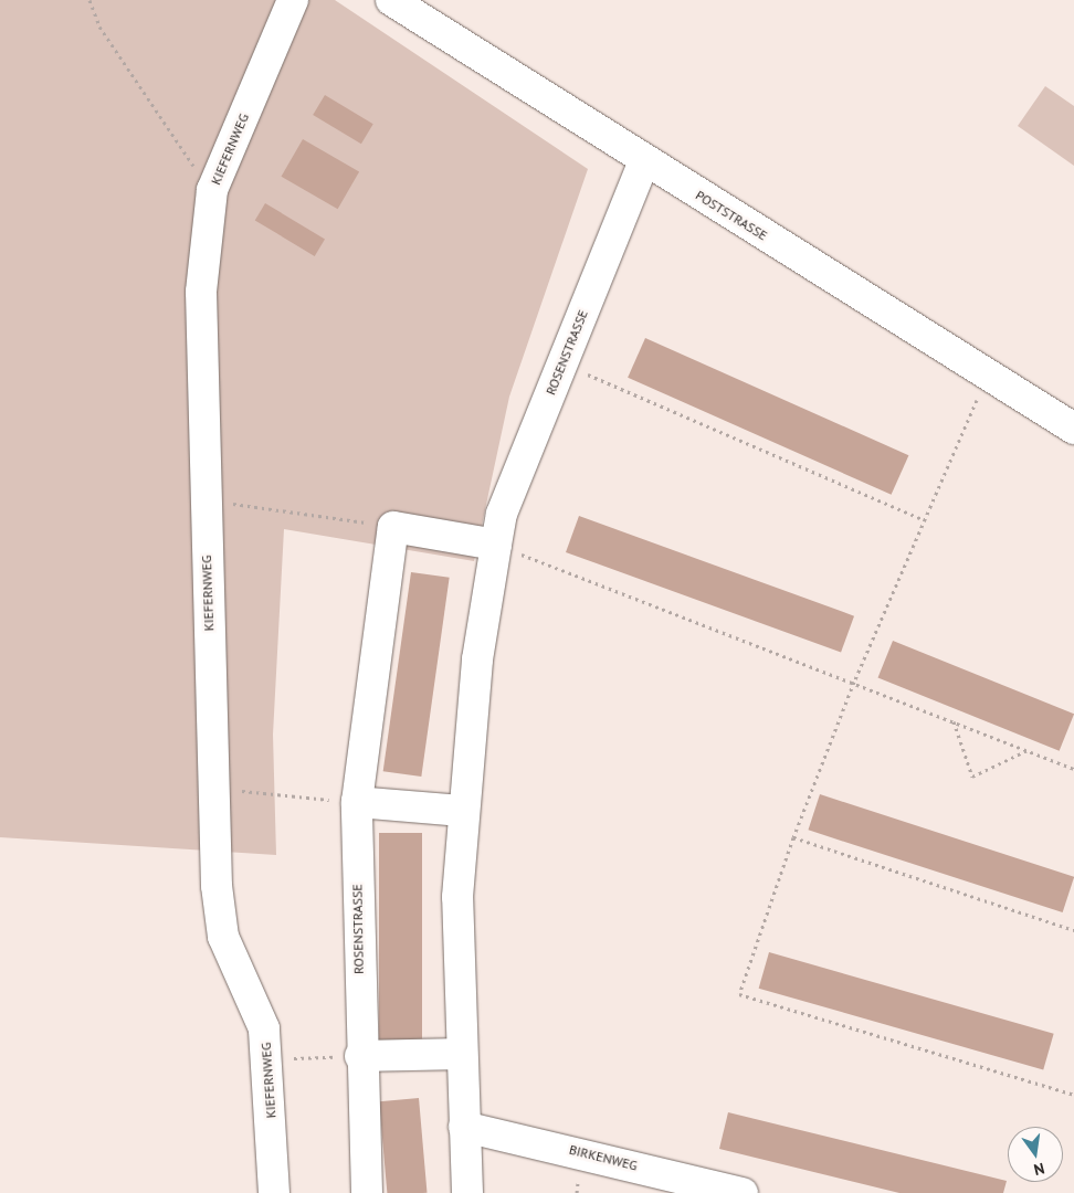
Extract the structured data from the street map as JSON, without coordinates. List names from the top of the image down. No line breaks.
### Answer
{"streets":{"street":["KIEFERNWEG","POSTSTRASSE","ROSENSTRASSE","BIRKENWEG"]},"crossings":[["POSTSTRASSE","ROSENSTRASSE"],["ROSENSTRASSE","BIRKENWEG"]],"north":"bottom"}
